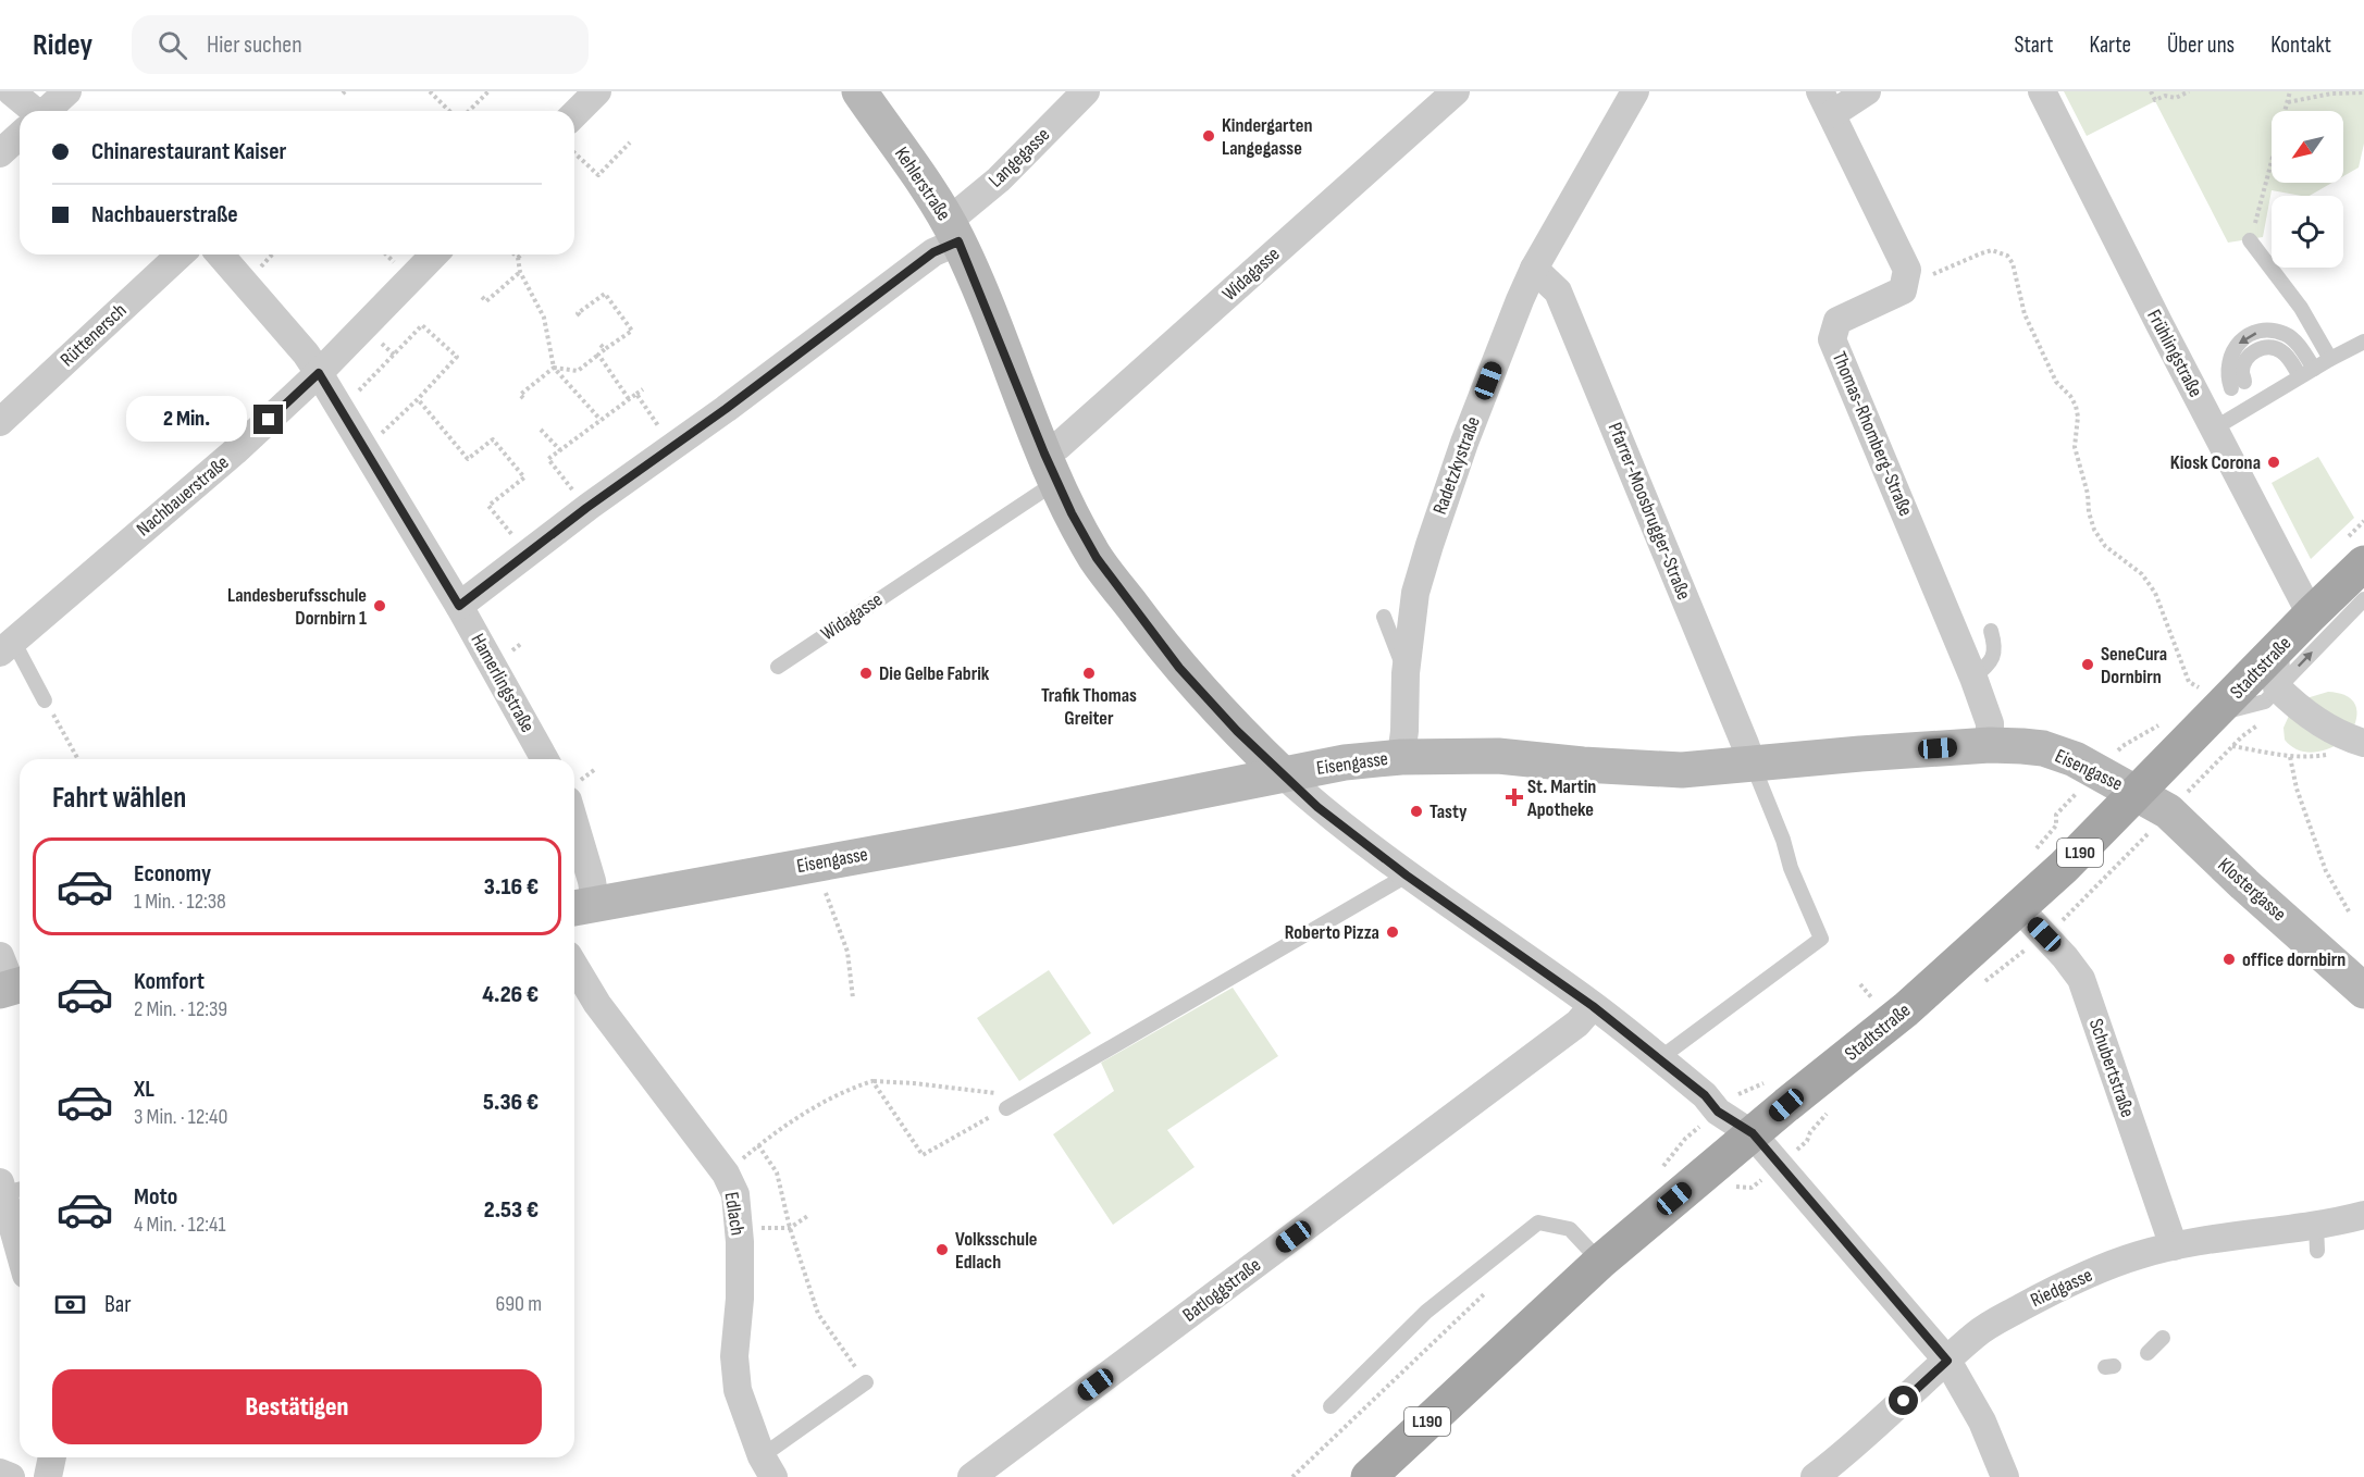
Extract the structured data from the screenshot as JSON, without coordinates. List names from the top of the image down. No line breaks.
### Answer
{"streets":{"main road":["Kehlerstraße","Stadtstraße","Eisengasse","L190","Klostergasse"],"street":["Langegasse","Widagasse","Rüttenersch","Frühlingstraße","Thomas-Rhomberg-Straße","Radetzkystraße","Nachbauerstraße","Pfarrer-Moosbrugger-Straße","Hamerlingstraße","Schubertstraße","Edlach","Riedgasse","Batloggstraße"]},"crossings":[["Langegasse","Kehlerstraße"],["Langegasse","Hamerlingstraße"],["Kehlerstraße","Widagasse"],["Kehlerstraße","Eisengasse"],["Frühlingstraße","Stadtstraße"],["Thomas-Rhomberg-Straße","Eisengasse"],["Radetzkystraße","Pfarrer-Moosbrugger-Straße"],["Radetzkystraße","Eisengasse"],["Nachbauerstraße","Hamerlingstraße"],["Pfarrer-Moosbrugger-Straße","Eisengasse"],["Stadtstraße","Eisengasse"],["Stadtstraße","Klostergasse"],["Stadtstraße","Schubertstraße"],["Eisengasse","Klostergasse"],["Schubertstraße","Riedgasse"]],"places":{"other":["Kindergarten Langegasse","Kiosk Corona","Landesberufsschule Dornbirn 1","SeneCura Dornbirn","Die Gelbe Fabrik","Trafik Thomas Greiter","Tasty","Roberto Pizza","office dornbirn","Volksschule Edlach"],"health":["St. Martin Apotheke"]},"north":"bottom left","page":{"header":"Ridey","search":"Hier suchen","nav":["Start","Karte","Über uns","Kontakt"],"banner":["Chinarestaurant Kaiser","Nachbauerstraße"],"bubble":"2 Min.","heading":"Fahrt wählen","list":[{"name":"Economy","note":"1 Min. · 12:38","value":"3.16 €"},{"name":"Komfort","note":"2 Min. · 12:39","value":"4.26 €"},{"name":"XL","note":"3 Min. · 12:40","value":"5.36 €"},{"name":"Moto","note":"4 Min. · 12:41","value":"2.53 €"}],"pay":["Bar","690 m"],"buttons":"Bestätigen"}}
